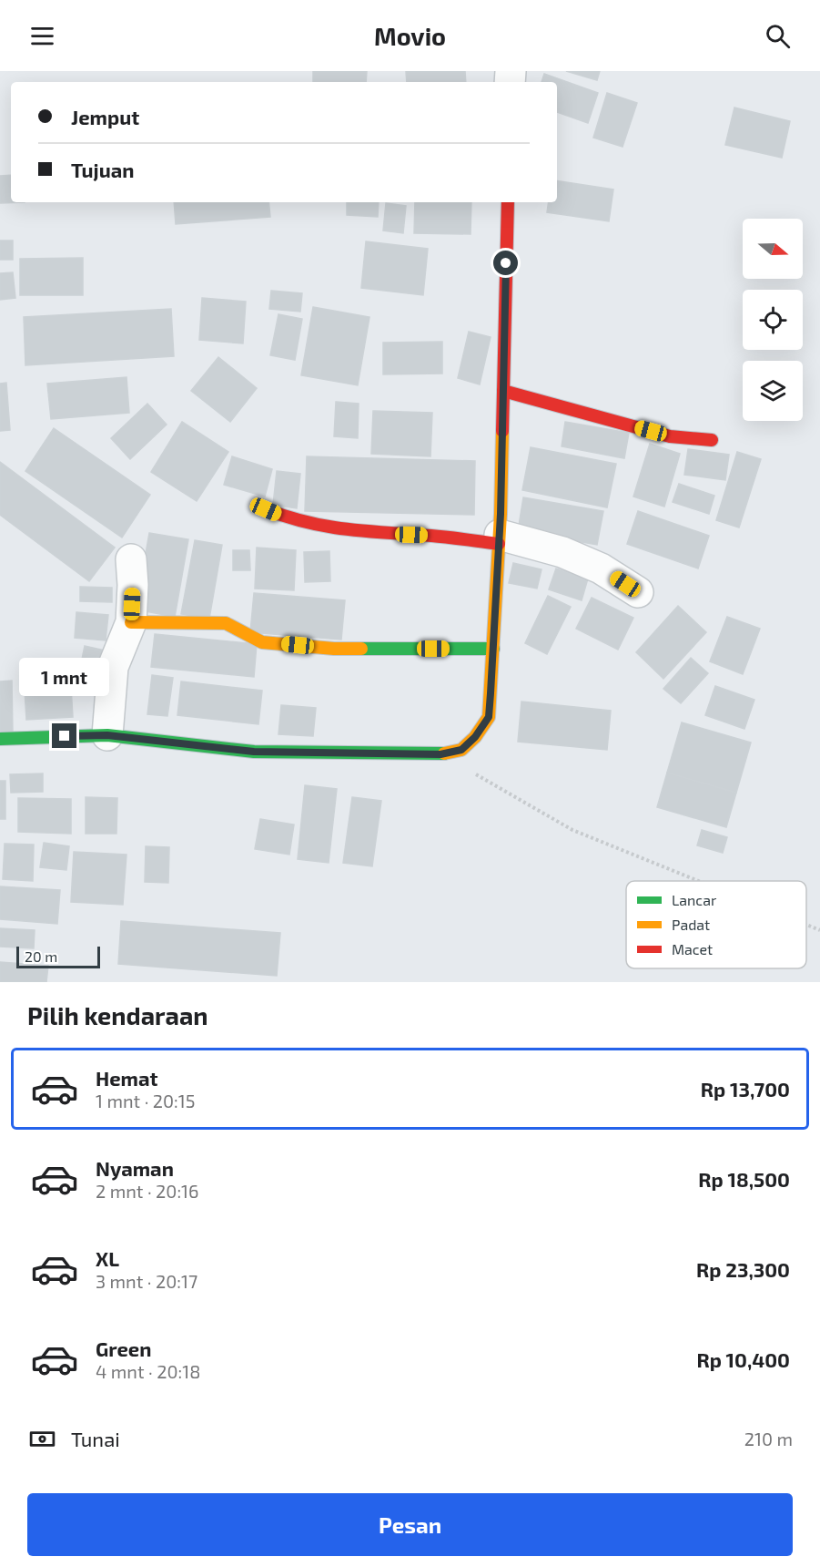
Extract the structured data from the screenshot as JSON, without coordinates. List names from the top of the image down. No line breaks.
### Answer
{"legend":["Lancar","Padat","Macet"],"scale_bar":"20 m","north":"right","page":{"header":"Movio","banner":["Jemput","Tujuan"],"bubble":"1 mnt","scale":"20 m","heading":"Pilih kendaraan","list":[{"name":"Hemat","note":"1 mnt · 20:15","value":"Rp 13,700"},{"name":"Nyaman","note":"2 mnt · 20:16","value":"Rp 18,500"},{"name":"XL","note":"3 mnt · 20:17","value":"Rp 23,300"},{"name":"Green","note":"4 mnt · 20:18","value":"Rp 10,400"}],"pay":["Tunai","210 m"],"buttons":"Pesan"}}
